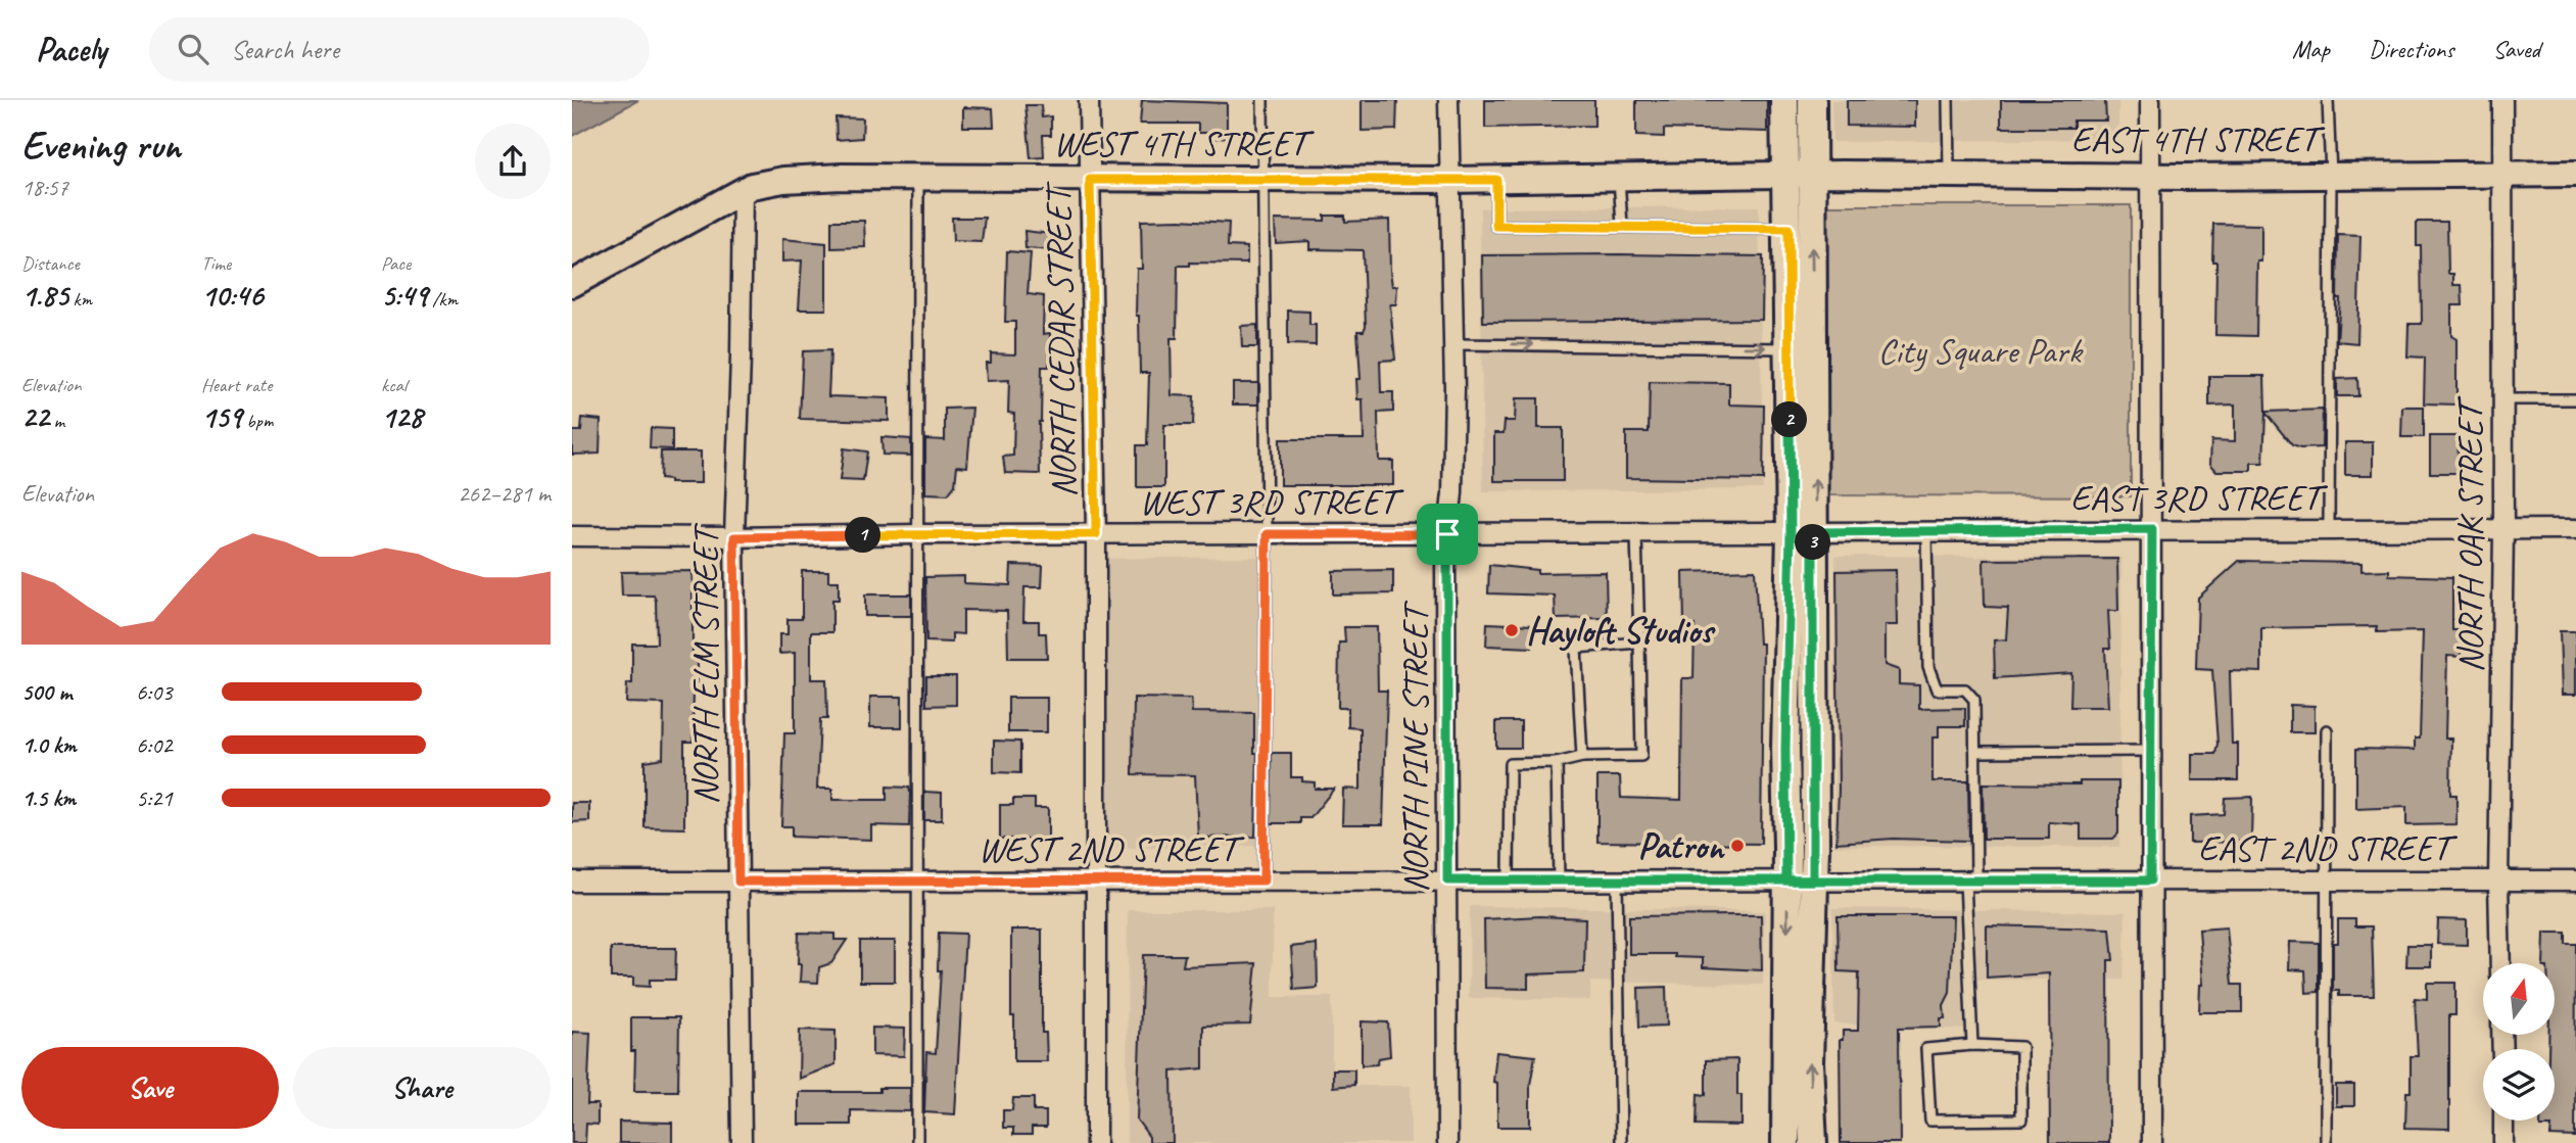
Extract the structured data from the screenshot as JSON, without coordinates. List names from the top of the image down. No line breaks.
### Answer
{"streets":{"street":["EAST 4TH STREET","WEST 4TH STREET","NORTH CEDAR STREET","EAST 3RD STREET","WEST 3RD STREET","NORTH OAK STREET","NORTH ELM STREET","NORTH PINE STREET","EAST 2ND STREET","WEST 2ND STREET"]},"crossings":[["EAST 4TH STREET","WEST 4TH STREET"],["EAST 4TH STREET","NORTH OAK STREET"],["WEST 4TH STREET","NORTH CEDAR STREET"],["WEST 4TH STREET","NORTH ELM STREET"],["WEST 4TH STREET","NORTH PINE STREET"],["NORTH CEDAR STREET","WEST 3RD STREET"],["NORTH CEDAR STREET","WEST 2ND STREET"],["EAST 3RD STREET","WEST 3RD STREET"],["EAST 3RD STREET","NORTH OAK STREET"],["WEST 3RD STREET","NORTH ELM STREET"],["WEST 3RD STREET","NORTH PINE STREET"],["NORTH OAK STREET","EAST 2ND STREET"],["NORTH ELM STREET","WEST 2ND STREET"],["NORTH PINE STREET","WEST 2ND STREET"],["EAST 2ND STREET","WEST 2ND STREET"]],"parks":["City Square Park"],"places":["Hayloft Studios","Patron"],"north":"top","page":{"header":"Pacely","search":"Search here","nav":["Map","Directions","Saved"],"heading":["Evening run","18:57"],"stats":[["Distance","1.85 km"],["Time","10:46"],["Pace","5:49 /km"],["Elevation","22 m"],["Heart rate","159 bpm"],["kcal","128"]],"pins":["2","1","3"],"chart":["Elevation","262–281 m"],"list":[{"name":"500 m","note":"6:03"},{"name":"1.0 km","note":"6:02"},{"name":"1.5 km","note":"5:21"}],"buttons":["Save","Share"]}}
